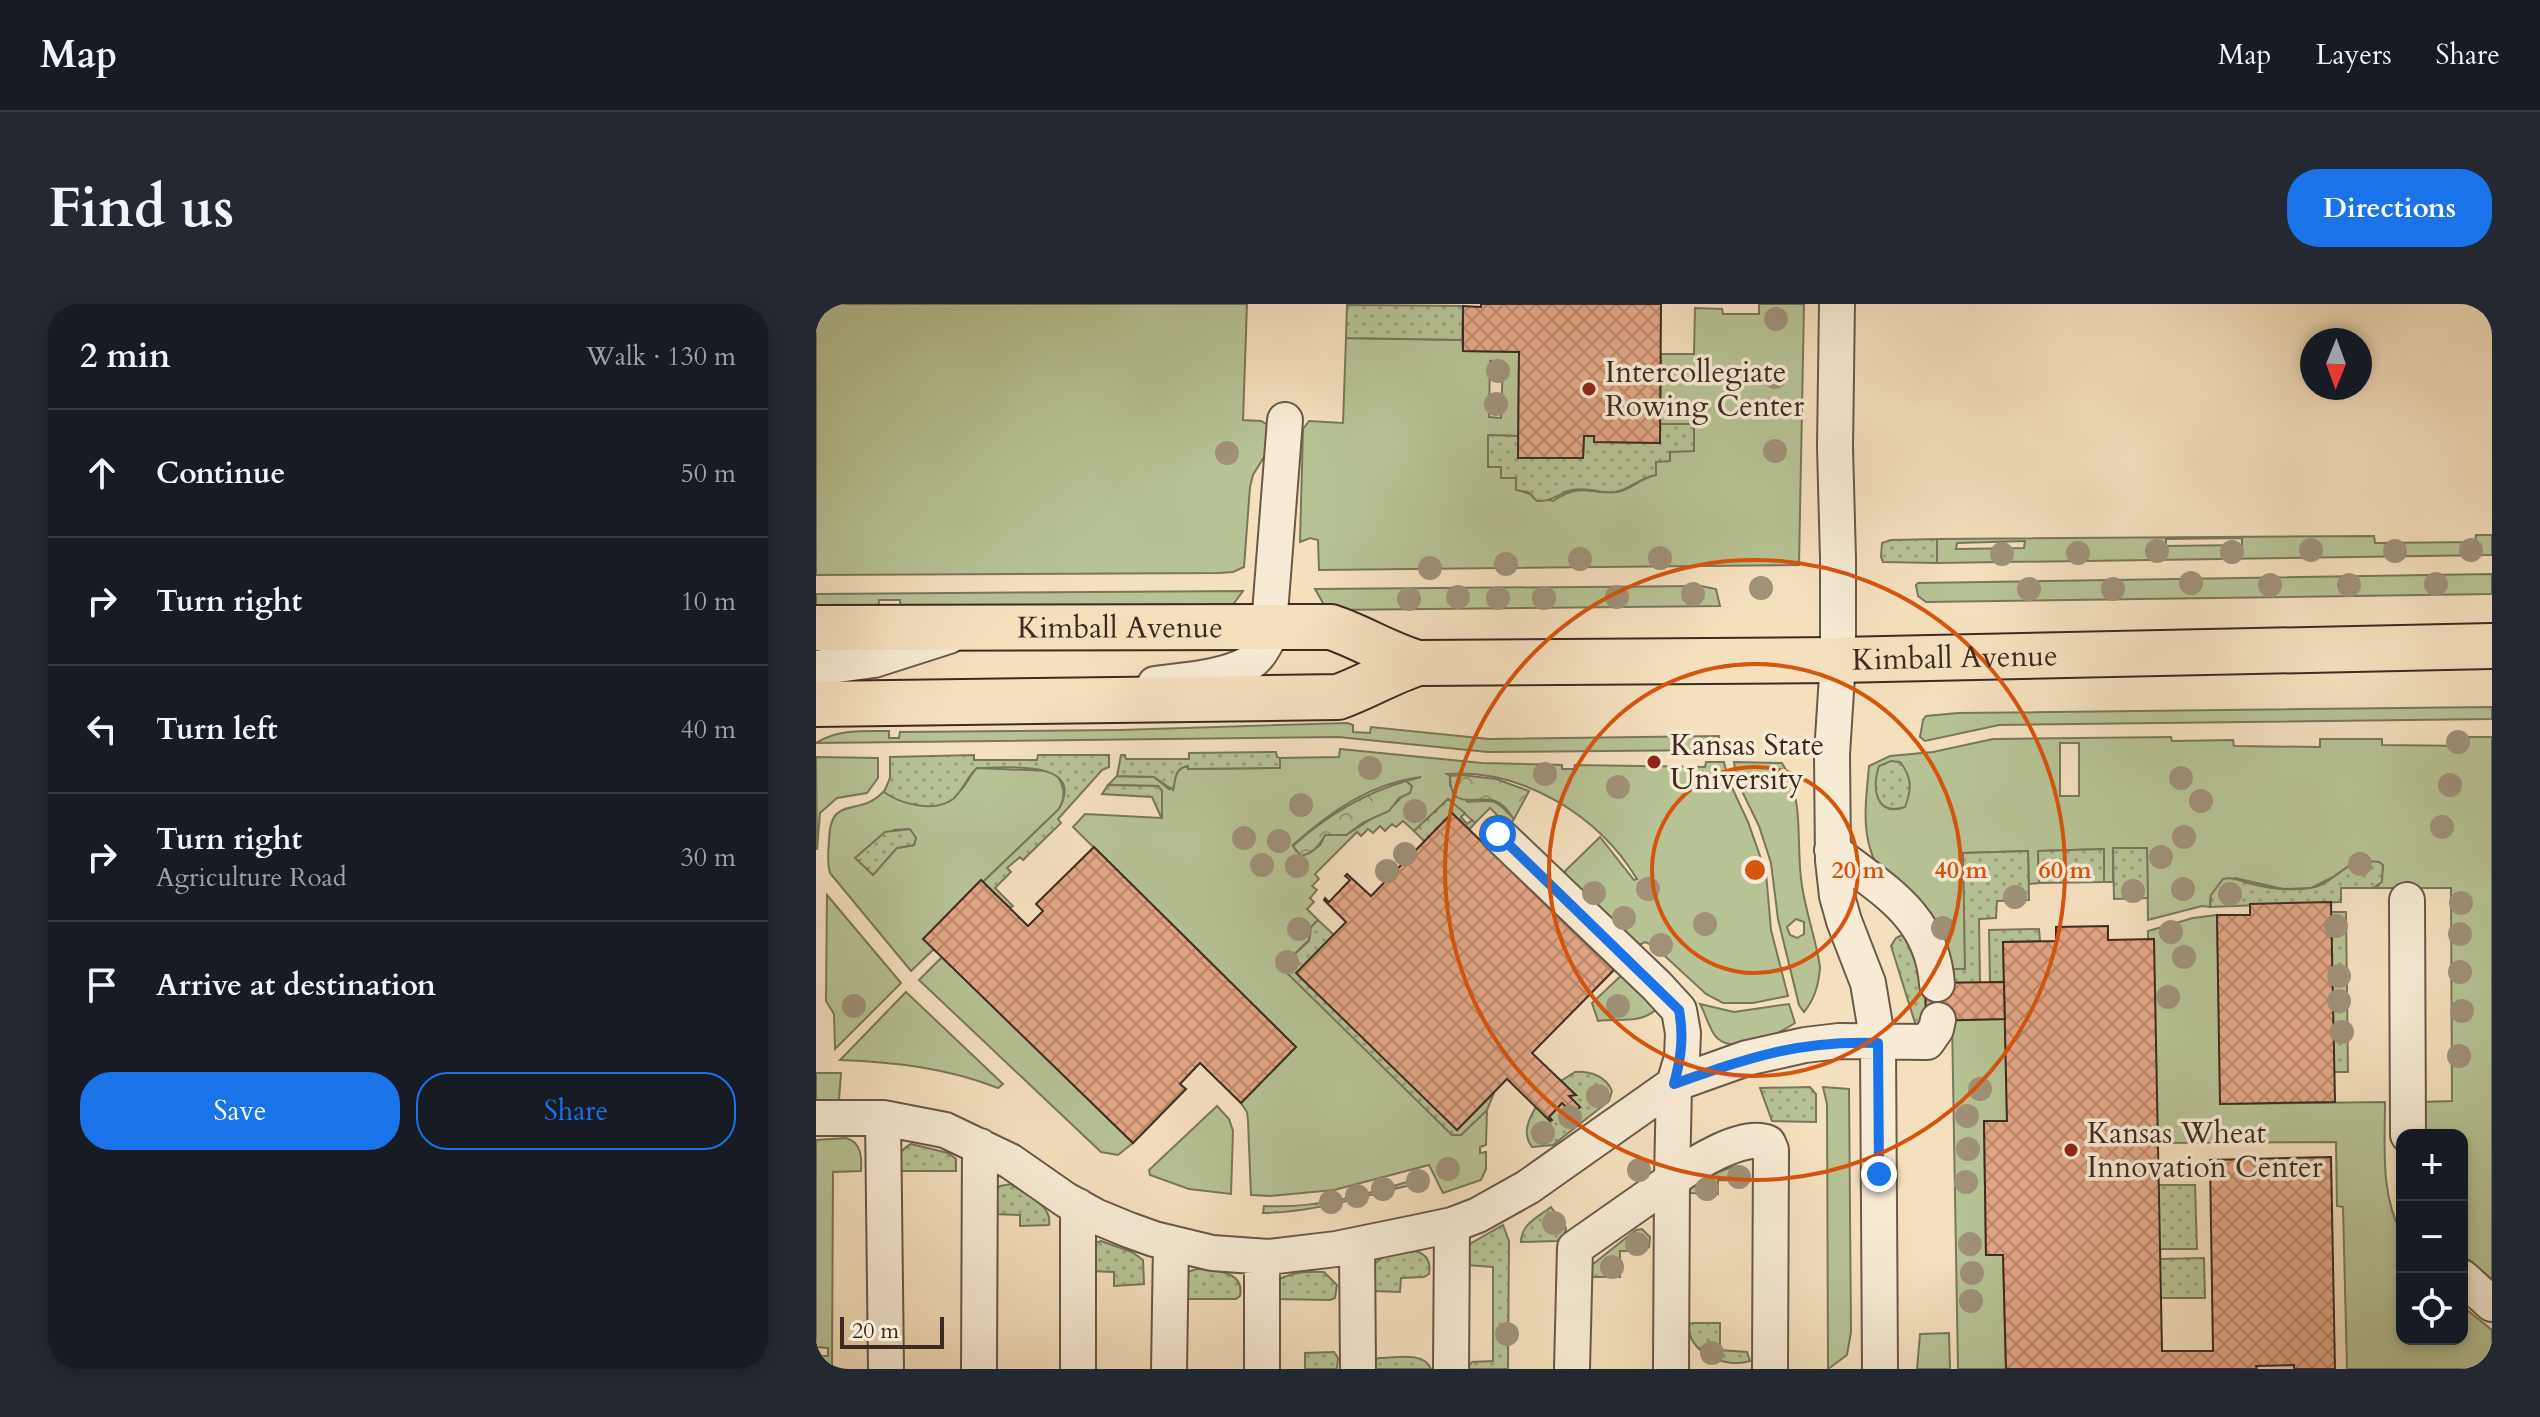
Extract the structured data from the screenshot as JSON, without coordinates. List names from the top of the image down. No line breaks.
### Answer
{"streets":{"main road":["Kimball Avenue"]},"places":["Intercollegiate Rowing Center","Kansas State University","Kansas Wheat Innovation Center"],"scale_bar":"20 m","north":"bottom","page":{"header":"Map","nav":["Map","Layers","Share"],"buttons":["Directions",["Save","Share"]],"title":"Find us","heading":["2 min","Walk · 130 m"],"list":[["Continue","50 m"],["Turn right","10 m"],["Turn left","40 m"],["Turn right","Agriculture Road","30 m"],"Arrive at destination"],"map_buttons":["+","−"],"scale":"20 m"},"rings":["20 m","40 m","60 m"]}
